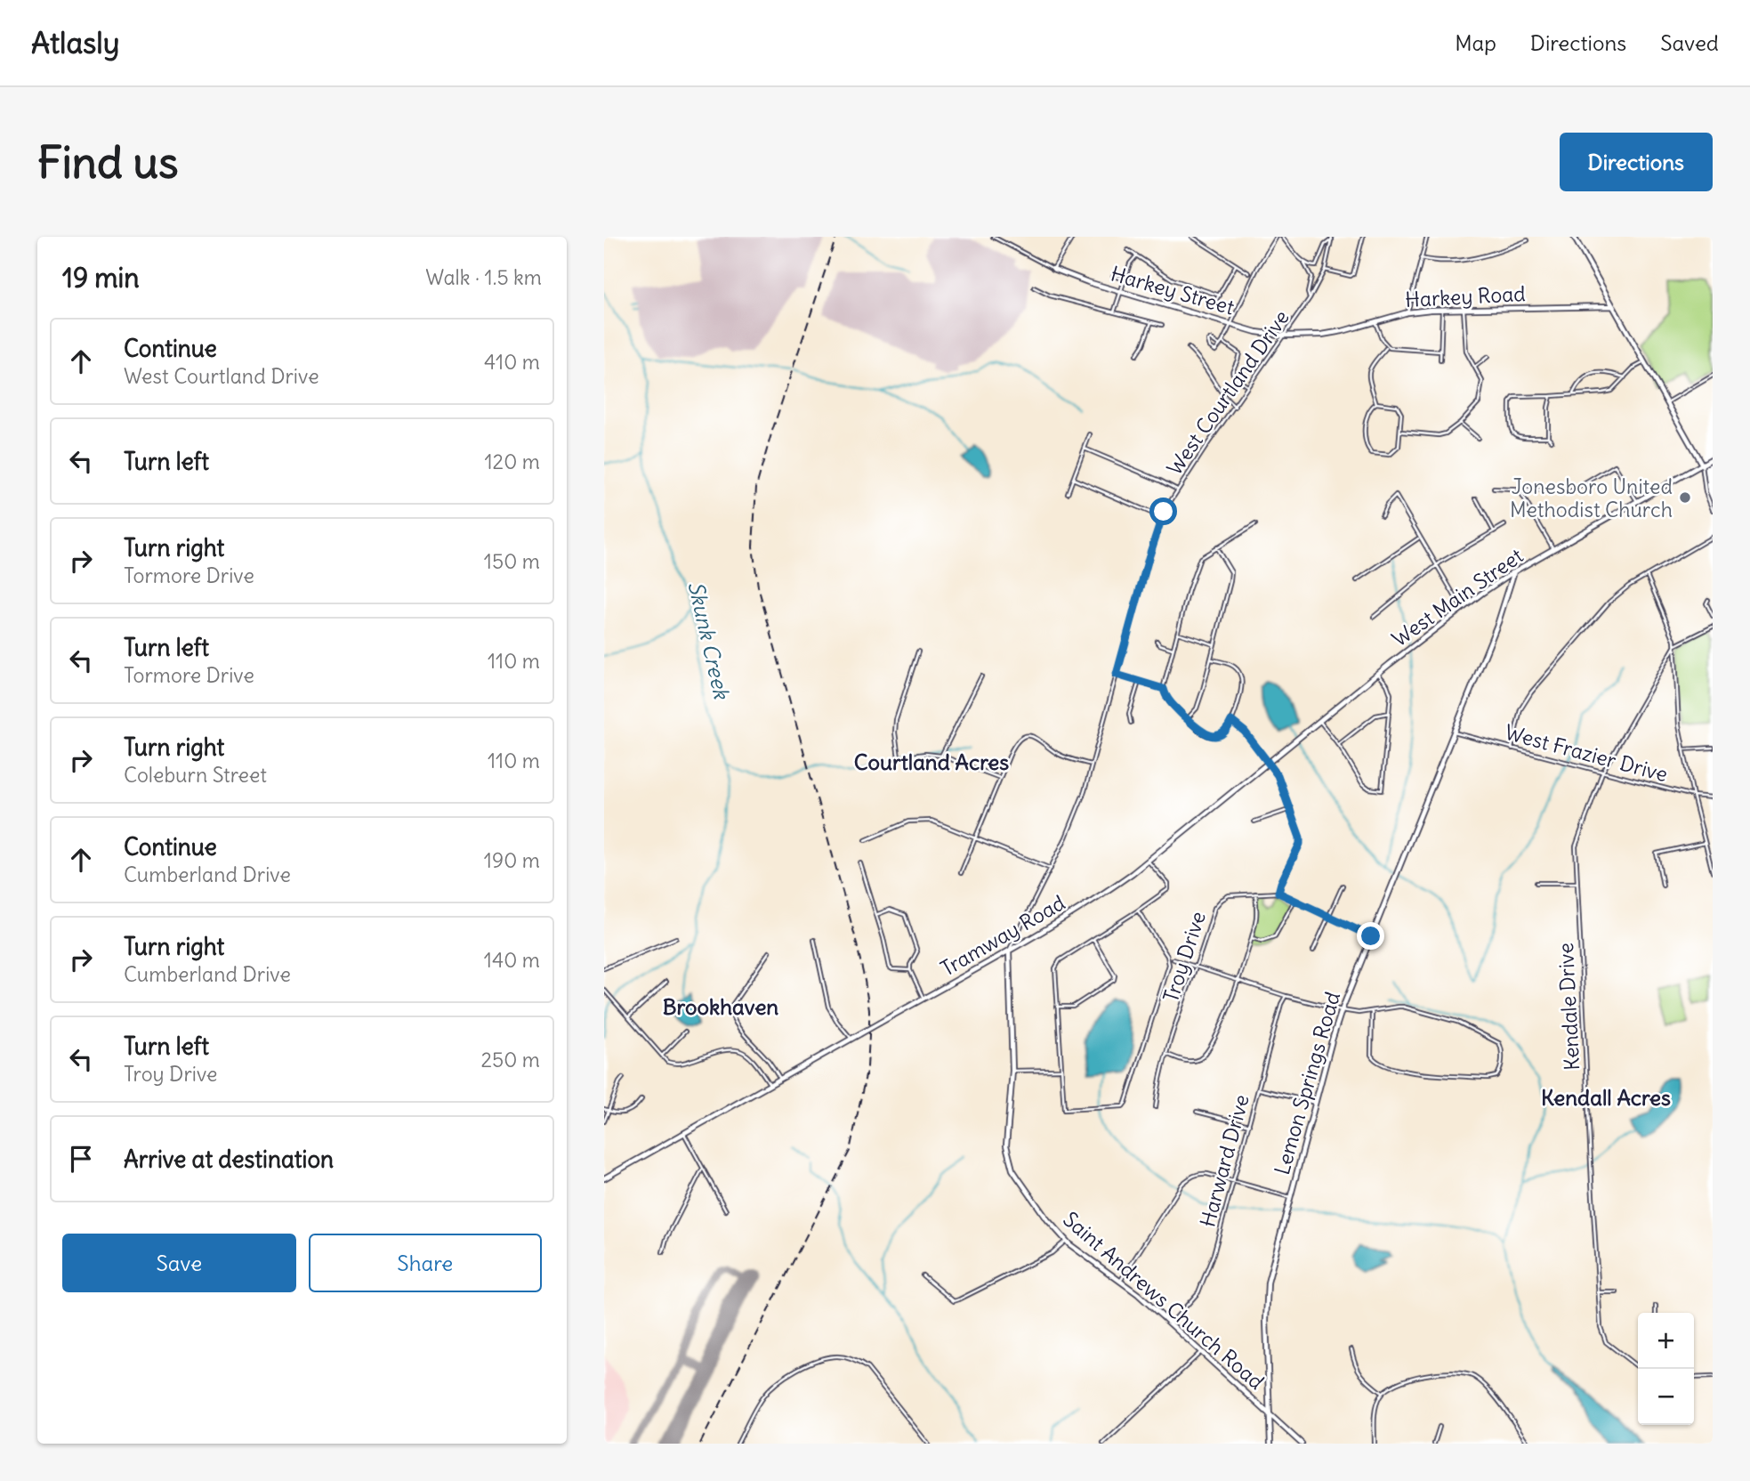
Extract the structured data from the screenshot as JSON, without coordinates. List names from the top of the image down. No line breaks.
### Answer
{"streets":{"street":["Harkey Street","Harkey Road","West Courtland Drive","West Main Street","West Frazier Drive","Tramway Road","Troy Drive","Kendale Drive","Lemon Springs Road","Harward Drive","Saint Andrews Church Road"]},"crossings":[["Harkey Street","Harkey Road"],["Harkey Street","West Courtland Drive"],["Harkey Road","West Courtland Drive"],["West Courtland Drive","Tramway Road"],["West Courtland Drive","Saint Andrews Church Road"],["West Main Street","Tramway Road"],["West Main Street","Lemon Springs Road"],["West Frazier Drive","Kendale Drive"],["West Frazier Drive","Lemon Springs Road"],["Tramway Road","Saint Andrews Church Road"],["Troy Drive","Lemon Springs Road"],["Lemon Springs Road","Saint Andrews Church Road"],["Harward Drive","Saint Andrews Church Road"]],"districts":["Courtland Acres","Brookhaven","Kendall Acres"],"water":["Skunk Creek"],"places":["Jonesboro United Methodist Church"],"page":{"header":"Atlasly","nav":["Map","Directions","Saved"],"buttons":["Directions",["Save","Share"]],"title":"Find us","heading":["19 min","Walk · 1.5 km"],"list":[["Continue","West Courtland Drive","410 m"],["Turn left","120 m"],["Turn right","Tormore Drive","150 m"],["Turn left","Tormore Drive","110 m"],["Turn right","Coleburn Street","110 m"],["Continue","Cumberland Drive","190 m"],["Turn right","Cumberland Drive","140 m"],["Turn left","Troy Drive","250 m"],"Arrive at destination"],"map_buttons":["+","−"]}}
